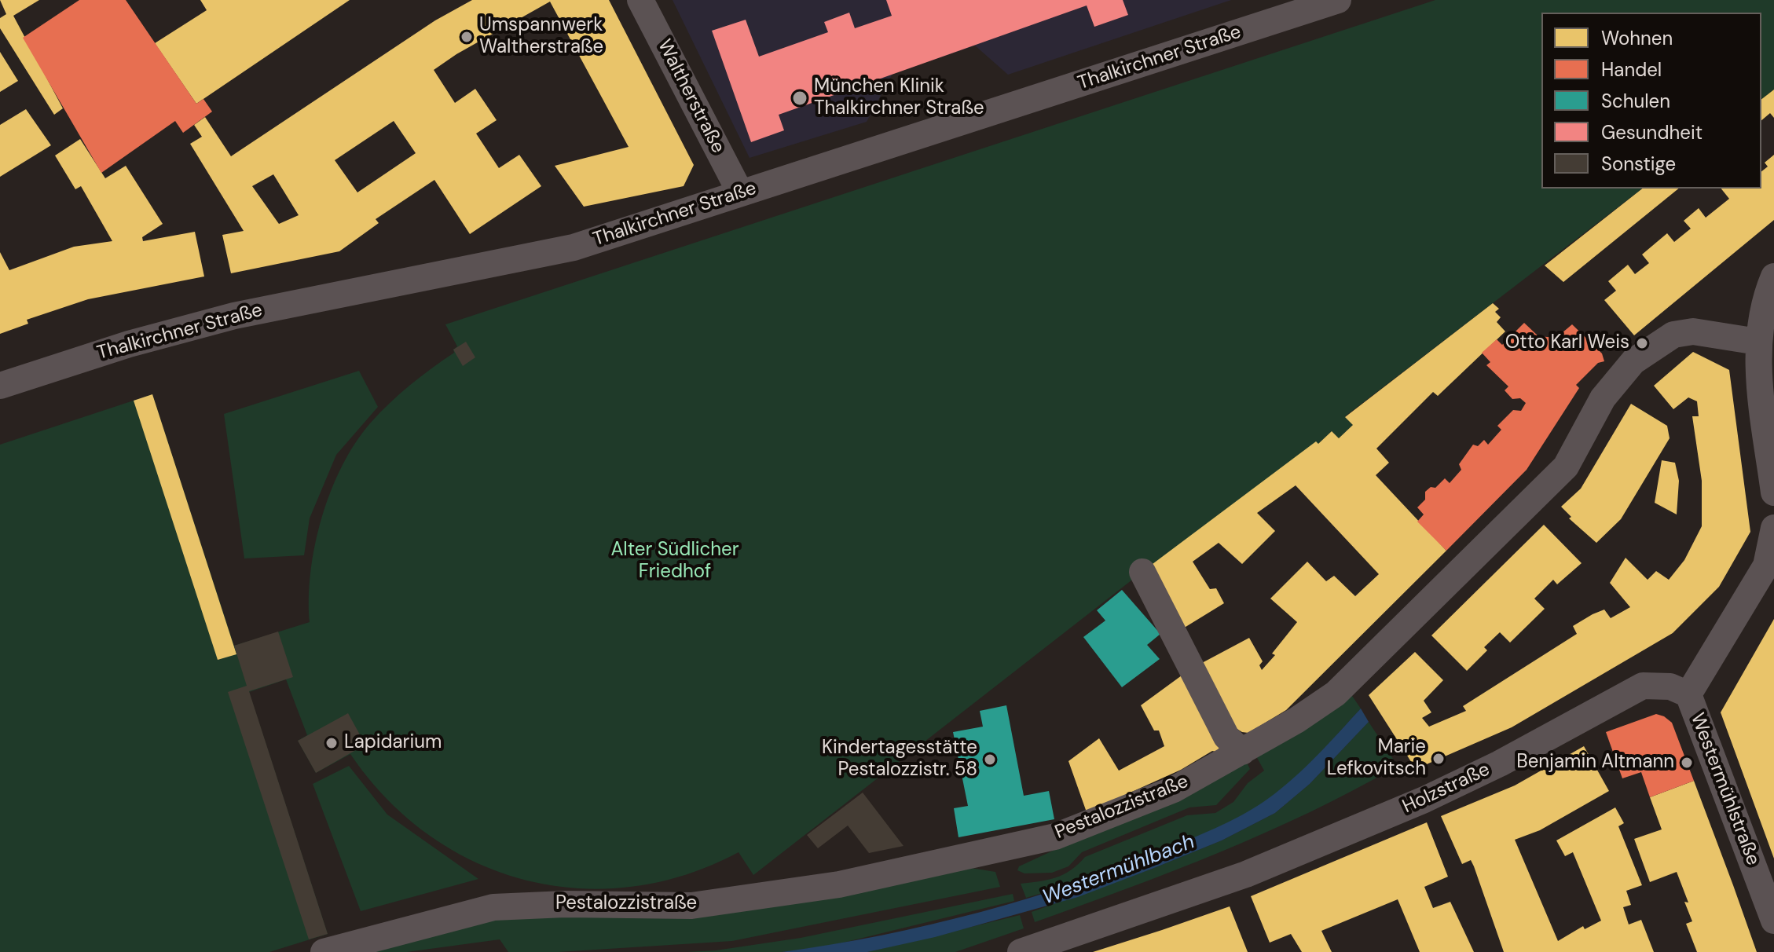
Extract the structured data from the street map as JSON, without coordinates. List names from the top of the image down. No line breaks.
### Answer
{"streets":{"street":["Thalkirchner Straße","Waltherstraße","Holzstraße","Westermühlstraße","Pestalozzistraße"]},"crossings":[["Thalkirchner Straße","Waltherstraße"],["Holzstraße","Westermühlstraße"]],"water":["Westermühlbach"],"parks":["Alter Südlicher Friedhof"],"places":["Umspannwerk Waltherstraße","München Klinik Thalkirchner Straße","Otto Karl Weis","Lapidarium","Marie Lefkovitsch","Kindertagesstätte Pestalozzistr. 58","Benjamin Altmann"],"legend":["Wohnen","Handel","Schulen","Gesundheit","Sonstige"]}
